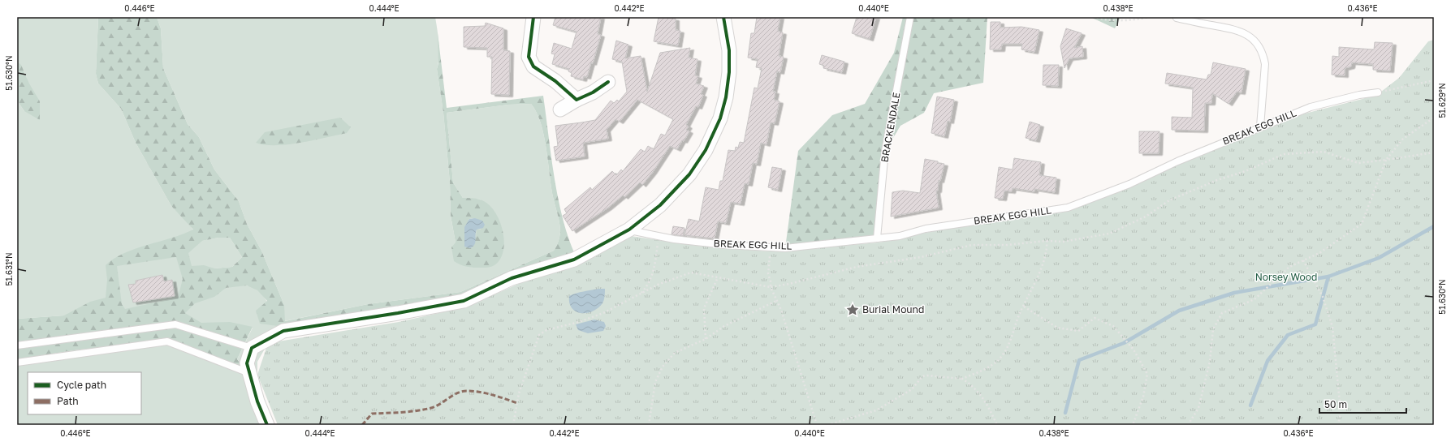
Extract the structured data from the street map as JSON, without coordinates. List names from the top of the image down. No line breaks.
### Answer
{"streets":{"lane":["BRACKENDALE","BREAK EGG HILL"]},"crossings":[["BRACKENDALE","BREAK EGG HILL"]],"parks":["Norsey Wood"],"places":{"place":["Burial Mound"]},"legend":["Cycle path","Path"],"scale_bar":"50 m","coordinates":["0.446°E","0.444°E","0.442°E","0.440°E","0.438°E","0.436°E","51.630°N","51.629°N","51.631°N"]}
